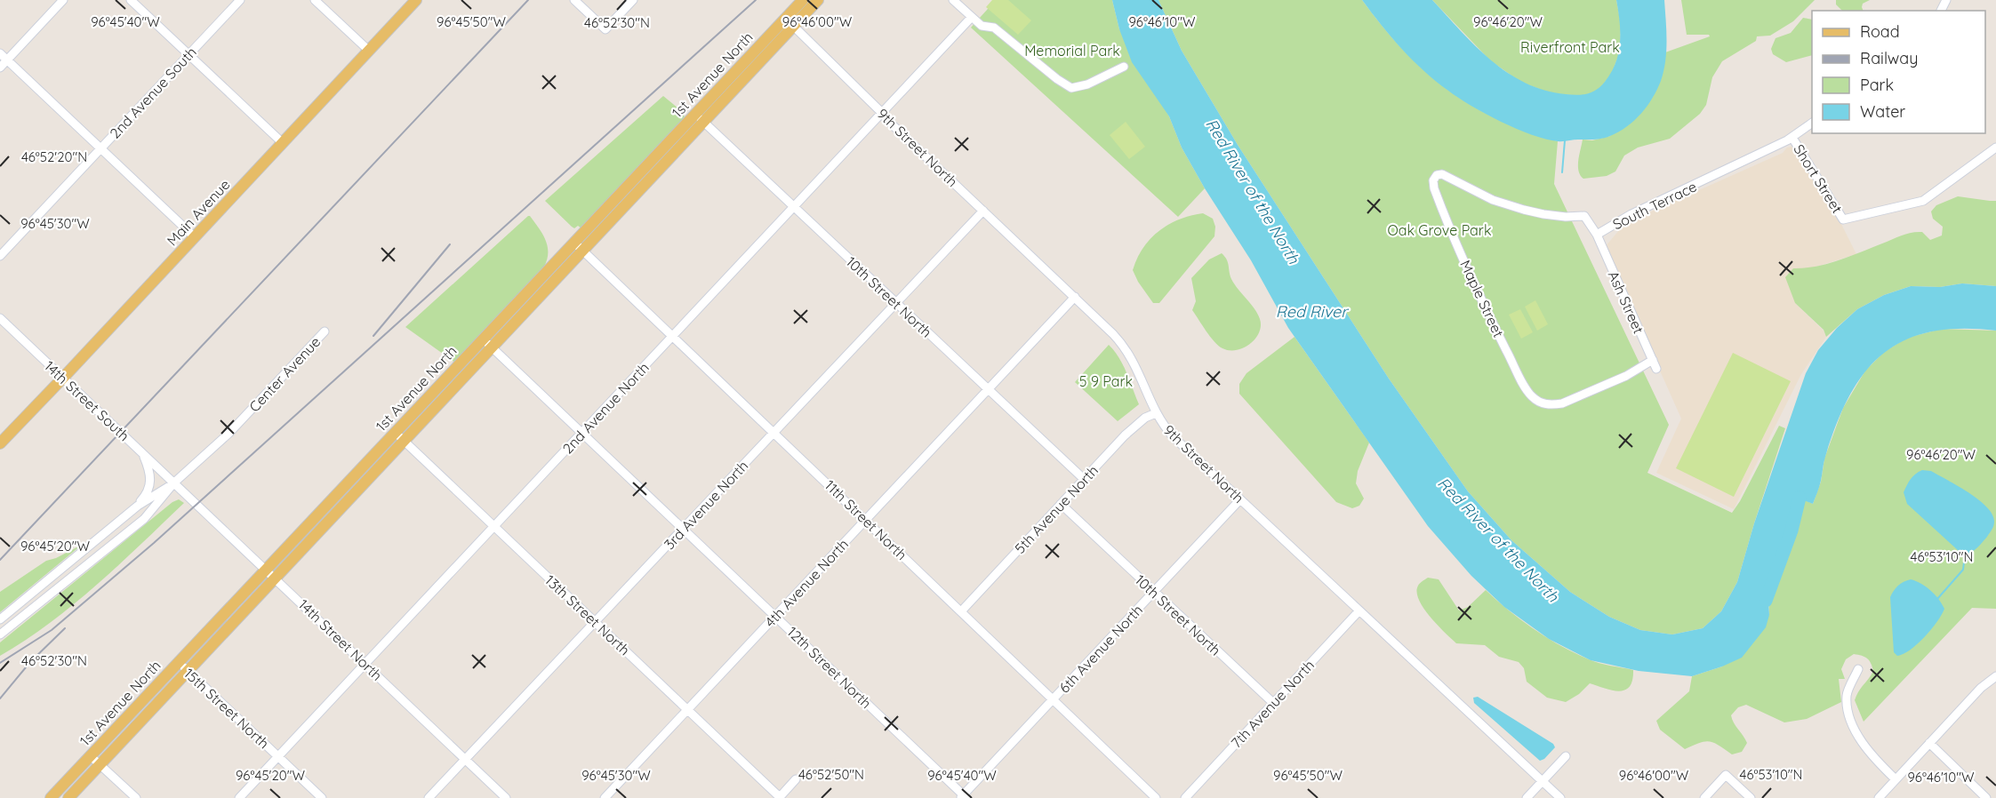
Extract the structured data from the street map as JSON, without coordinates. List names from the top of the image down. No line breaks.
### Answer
{"streets":{"main road":["1st Avenue North","Main Avenue"],"street":["2nd Avenue South","9th Street North","Short Street","South Terrace","10th Street North","Maple Street","Ash Street","Center Avenue","14th Street South","2nd Avenue North","3rd Avenue North","5th Avenue North","11th Street North","4th Avenue North","13th Street North","14th Street North","6th Avenue North","12th Street North","7th Avenue North","15th Street North"]},"crossings":[["1st Avenue North","9th Street North"],["1st Avenue North","10th Street North"],["1st Avenue North","11th Street North"],["1st Avenue North","13th Street North"],["1st Avenue North","14th Street North"],["1st Avenue North","12th Street North"],["1st Avenue North","15th Street North"],["9th Street North","2nd Avenue North"],["9th Street North","3rd Avenue North"],["9th Street North","5th Avenue North"],["9th Street North","4th Avenue North"],["9th Street North","6th Avenue North"],["9th Street North","7th Avenue North"],["Short Street","South Terrace"],["South Terrace","Maple Street"],["South Terrace","Ash Street"],["Main Avenue","14th Street South"],["10th Street North","2nd Avenue North"],["10th Street North","3rd Avenue North"],["10th Street North","5th Avenue North"],["10th Street North","4th Avenue North"],["10th Street North","6th Avenue North"],["10th Street North","7th Avenue North"],["Maple Street","Ash Street"],["Center Avenue","14th Street South"],["Center Avenue","14th Street North"],["14th Street South","14th Street North"],["2nd Avenue North","11th Street North"],["2nd Avenue North","13th Street North"],["2nd Avenue North","14th Street North"],["2nd Avenue North","12th Street North"],["2nd Avenue North","15th Street North"],["3rd Avenue North","11th Street North"],["3rd Avenue North","13th Street North"],["3rd Avenue North","14th Street North"],["3rd Avenue North","12th Street North"],["5th Avenue North","11th Street North"],["11th Street North","4th Avenue North"],["11th Street North","6th Avenue North"],["4th Avenue North","13th Street North"],["4th Avenue North","12th Street North"],["6th Avenue North","12th Street North"]],"water":["Red River of the North","Red River"],"parks":["Riverfront Park","Memorial Park","Oak Grove Park","5 9 Park"],"legend":["Road","Railway","Park","Water"],"coordinates":["96°46'00\"W","96°46'20\"W","96°45'40\"W","96°45'50\"W","96°46'10\"W","46°52'30\"N","46°52'20\"N","96°45'30\"W","96°45'20\"W","46°53'10\"N","46°52'50\"N"]}
